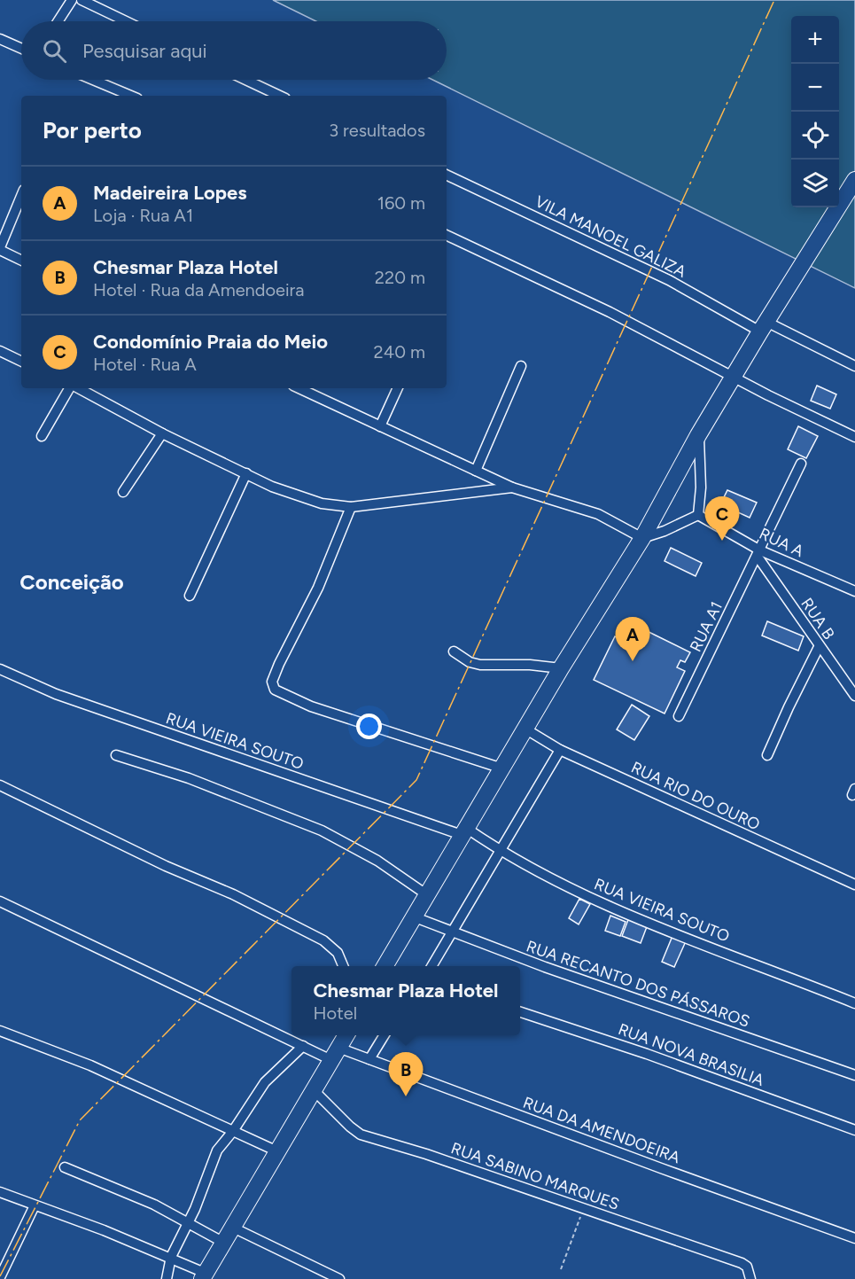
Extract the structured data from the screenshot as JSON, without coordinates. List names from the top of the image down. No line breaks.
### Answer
{"streets":{"street":["VILA MANOEL GALIZA","RUA A","RUA B","RUA A1","RUA VIEIRA SOUTO","RUA RIO DO OURO","RUA RECANTO DOS PÁSSAROS","RUA NOVA BRASILIA","RUA DA AMENDOEIRA","RUA SABINO MARQUES"]},"crossings":[["RUA A","RUA B"],["RUA A","RUA A1"],["RUA B","RUA A1"]],"districts":["Conceição"],"page":{"map_buttons":["+","−"],"search":"Pesquisar aqui","heading":["Por perto","3 resultados"],"list":[{"mark":"A","name":"Madeireira Lopes","note":"Loja · Rua A1","value":"160 m"},{"mark":"B","name":"Chesmar Plaza Hotel","note":"Hotel · Rua da Amendoeira","value":"220 m"},{"mark":"C","name":"Condomínio Praia do Meio","note":"Hotel · Rua A","value":"240 m"}],"pins":["C","A","B"],"popup":["Chesmar Plaza Hotel","Hotel"]}}
